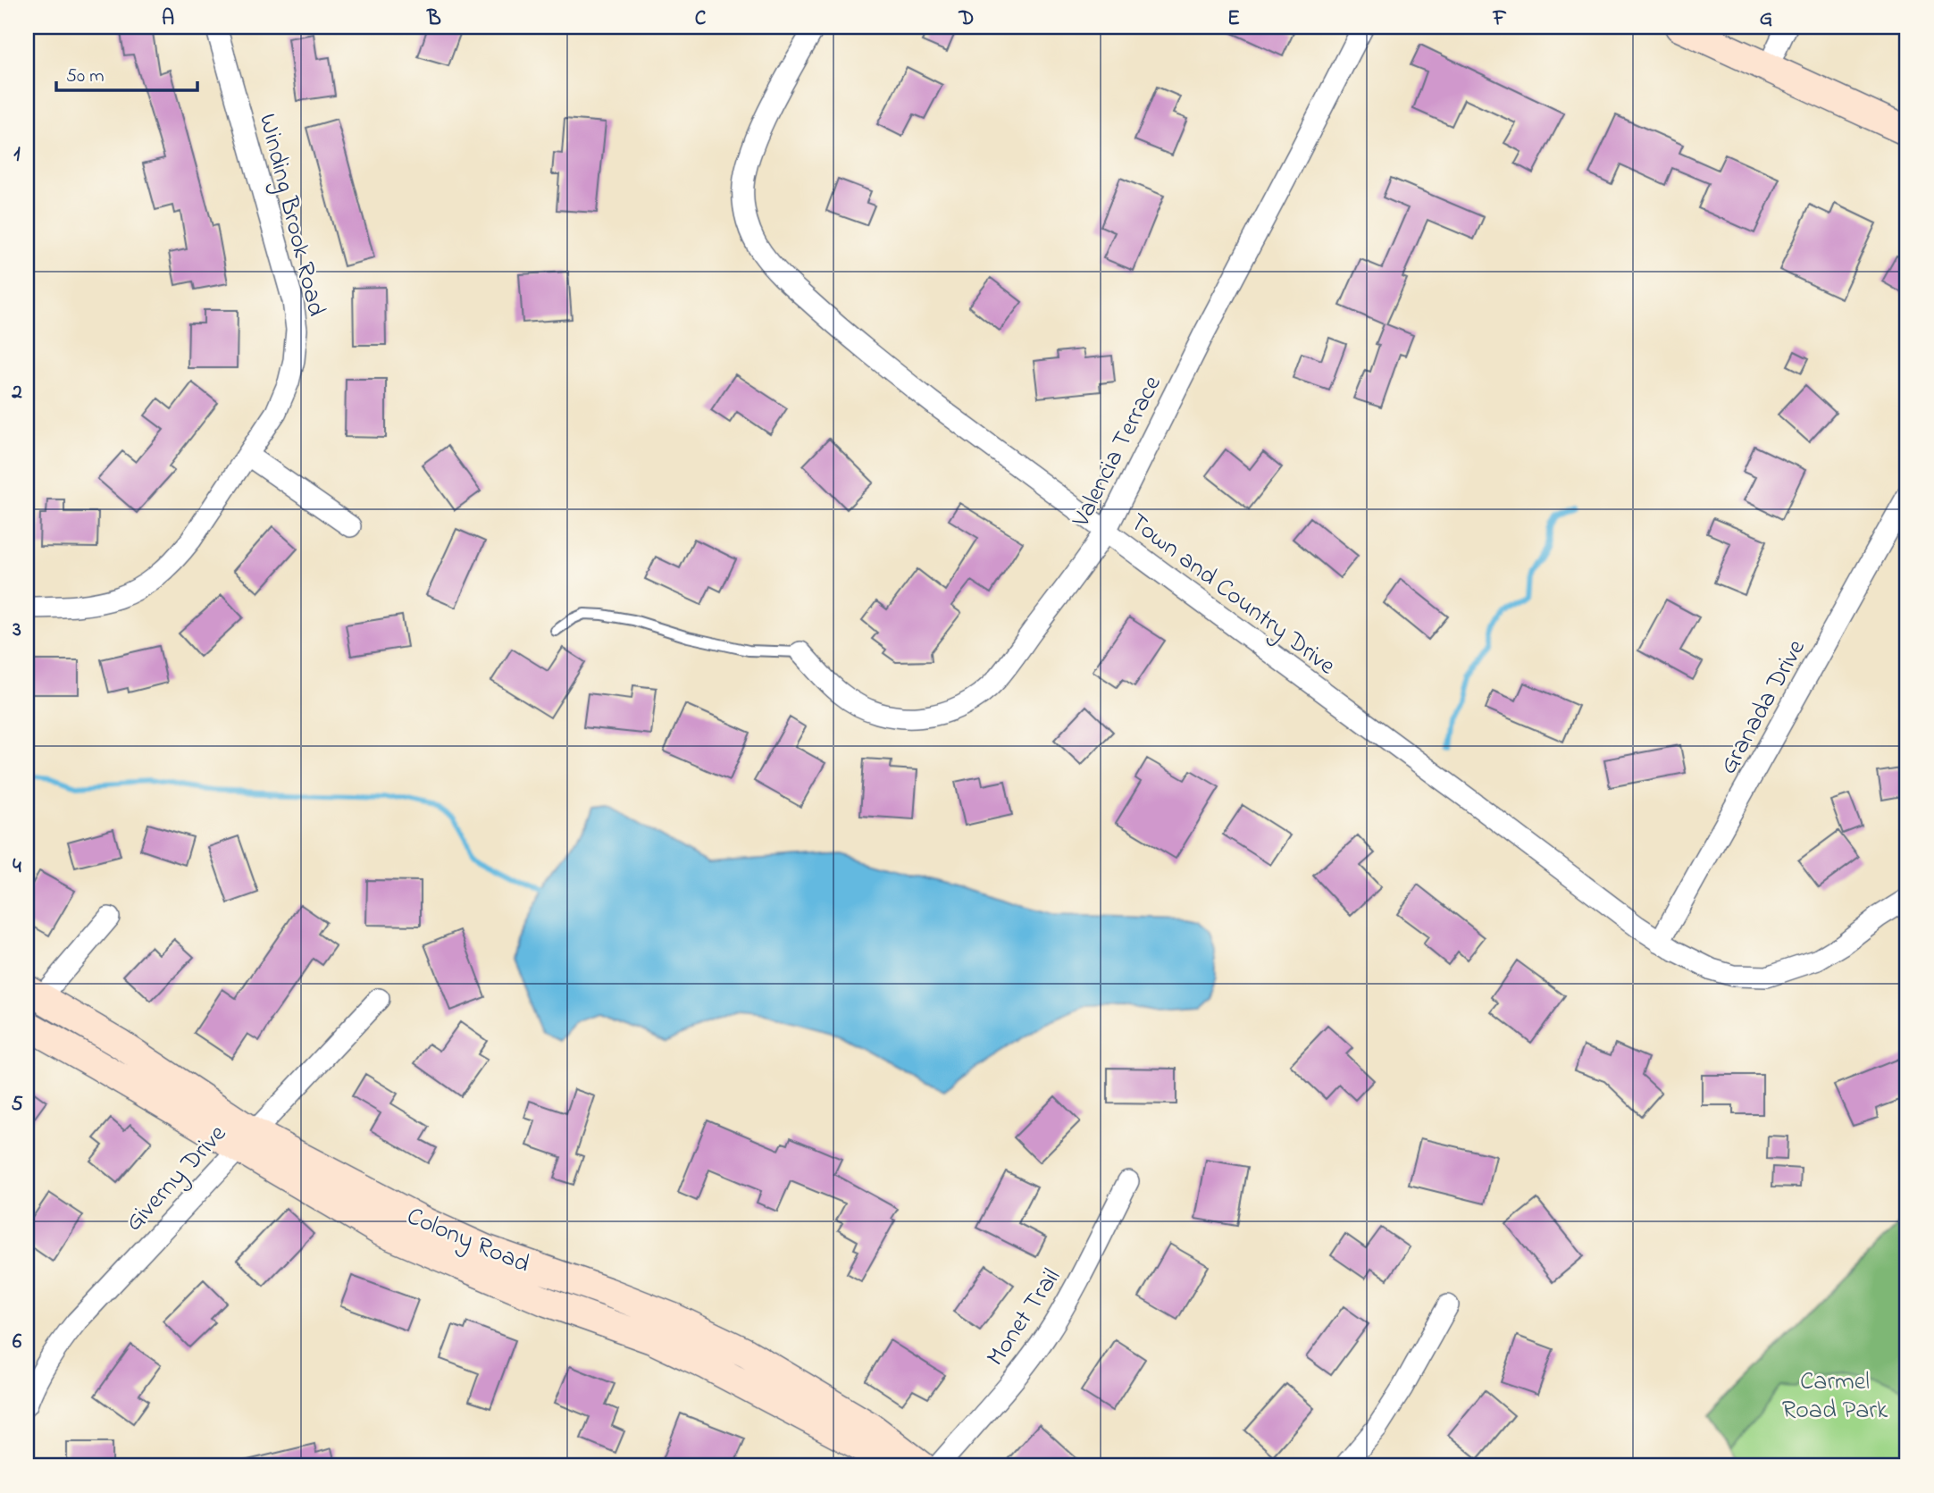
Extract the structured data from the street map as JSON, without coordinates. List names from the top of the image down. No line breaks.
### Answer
{"streets":{"main road":["Colony Road"],"street":["Winding Brook Road","Valencia Terrace","Town and Country Drive","Granada Drive","Giverny Drive","Monet Trail"]},"crossings":[["Valencia Terrace","Town and Country Drive"],["Town and Country Drive","Granada Drive"],["Giverny Drive","Colony Road"]],"parks":["Carmel Road Park"],"scale_bar":"50 m","grid":{"columns":["A","B","C","D","E","F","G"],"rows":["1","2","3","4","5","6"]}}
